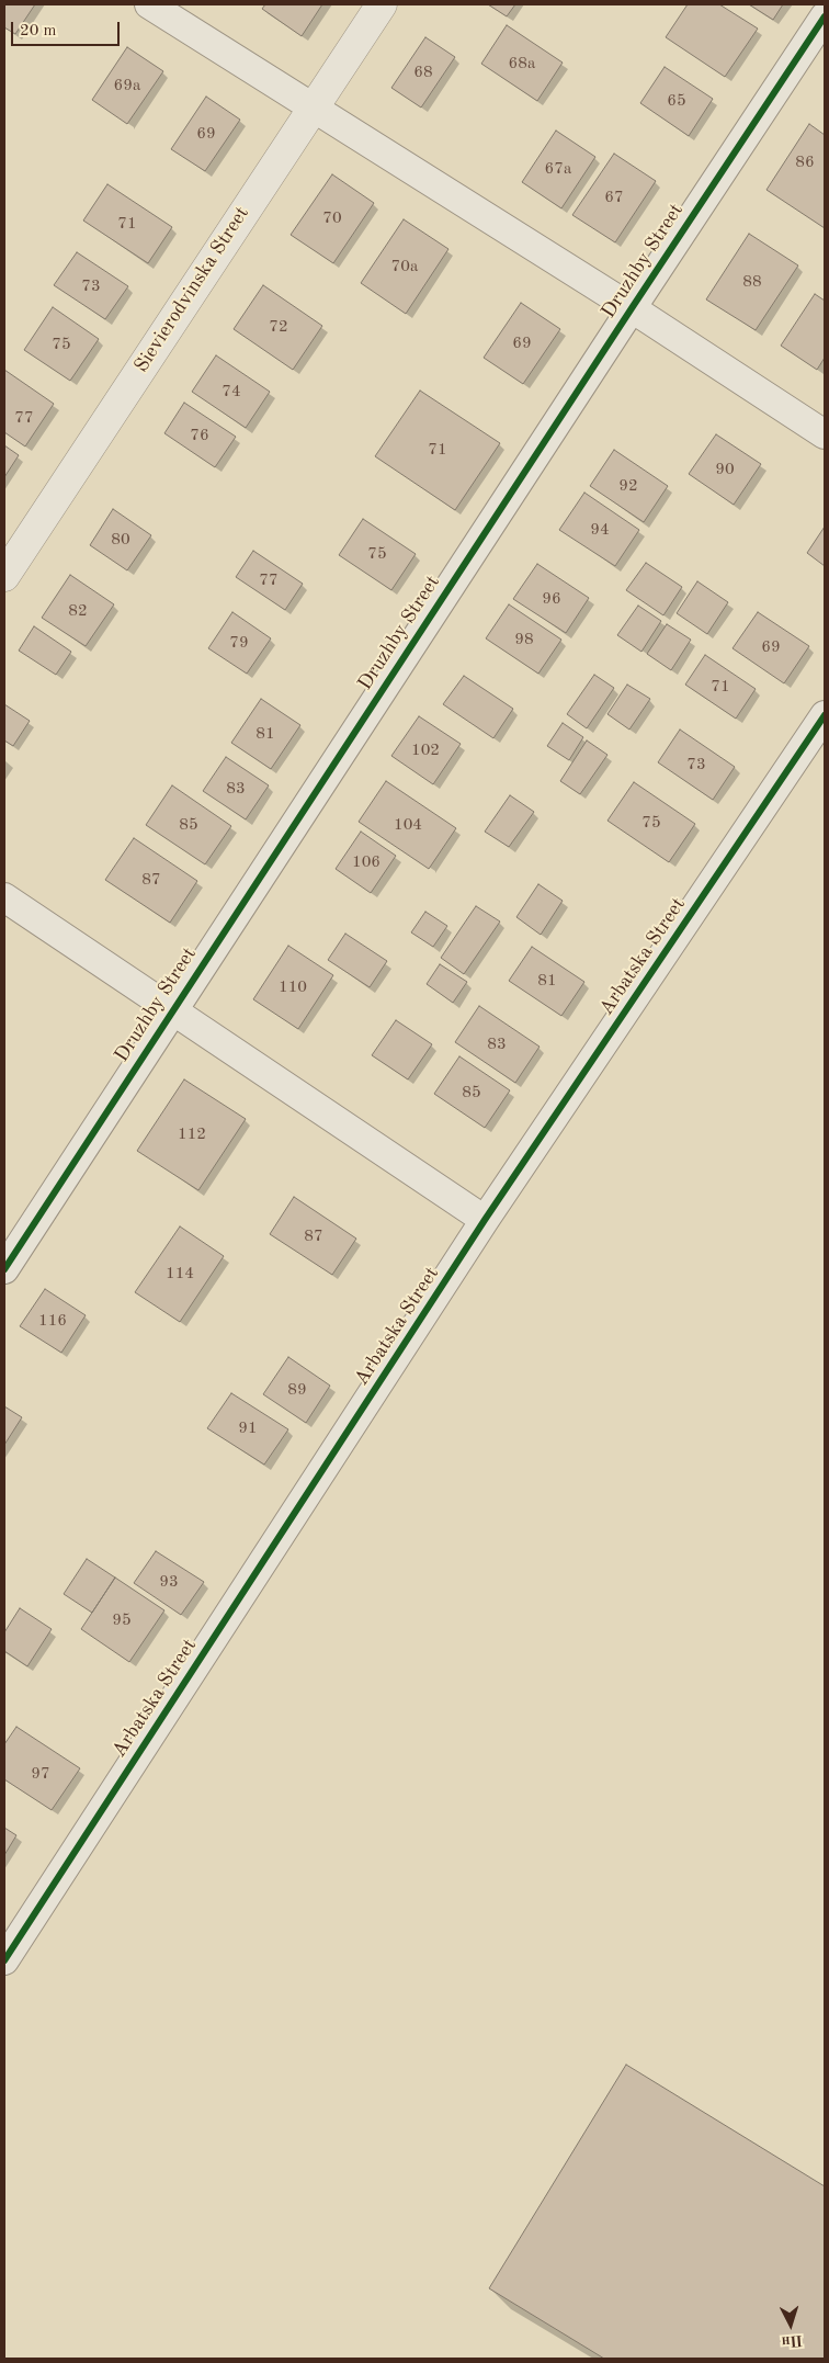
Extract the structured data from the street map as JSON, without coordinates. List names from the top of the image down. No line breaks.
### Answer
{"streets":{"street":["Druzhby Street","Sievierodvinska Street","Arbatska Street"]},"house_numbers":["68а","68","69а","65","69","86","67а","67","70","71","70а","88","73","72","69","75","74","77","76","71","90","92","94","80","75","77","96","82","98","79","69","71","81","102","73","83","75","85","104","106","87","81","110","83","85","112","87","114","116","89","91","93","95","97"],"scale_bar":"20 m","north":"bottom"}
